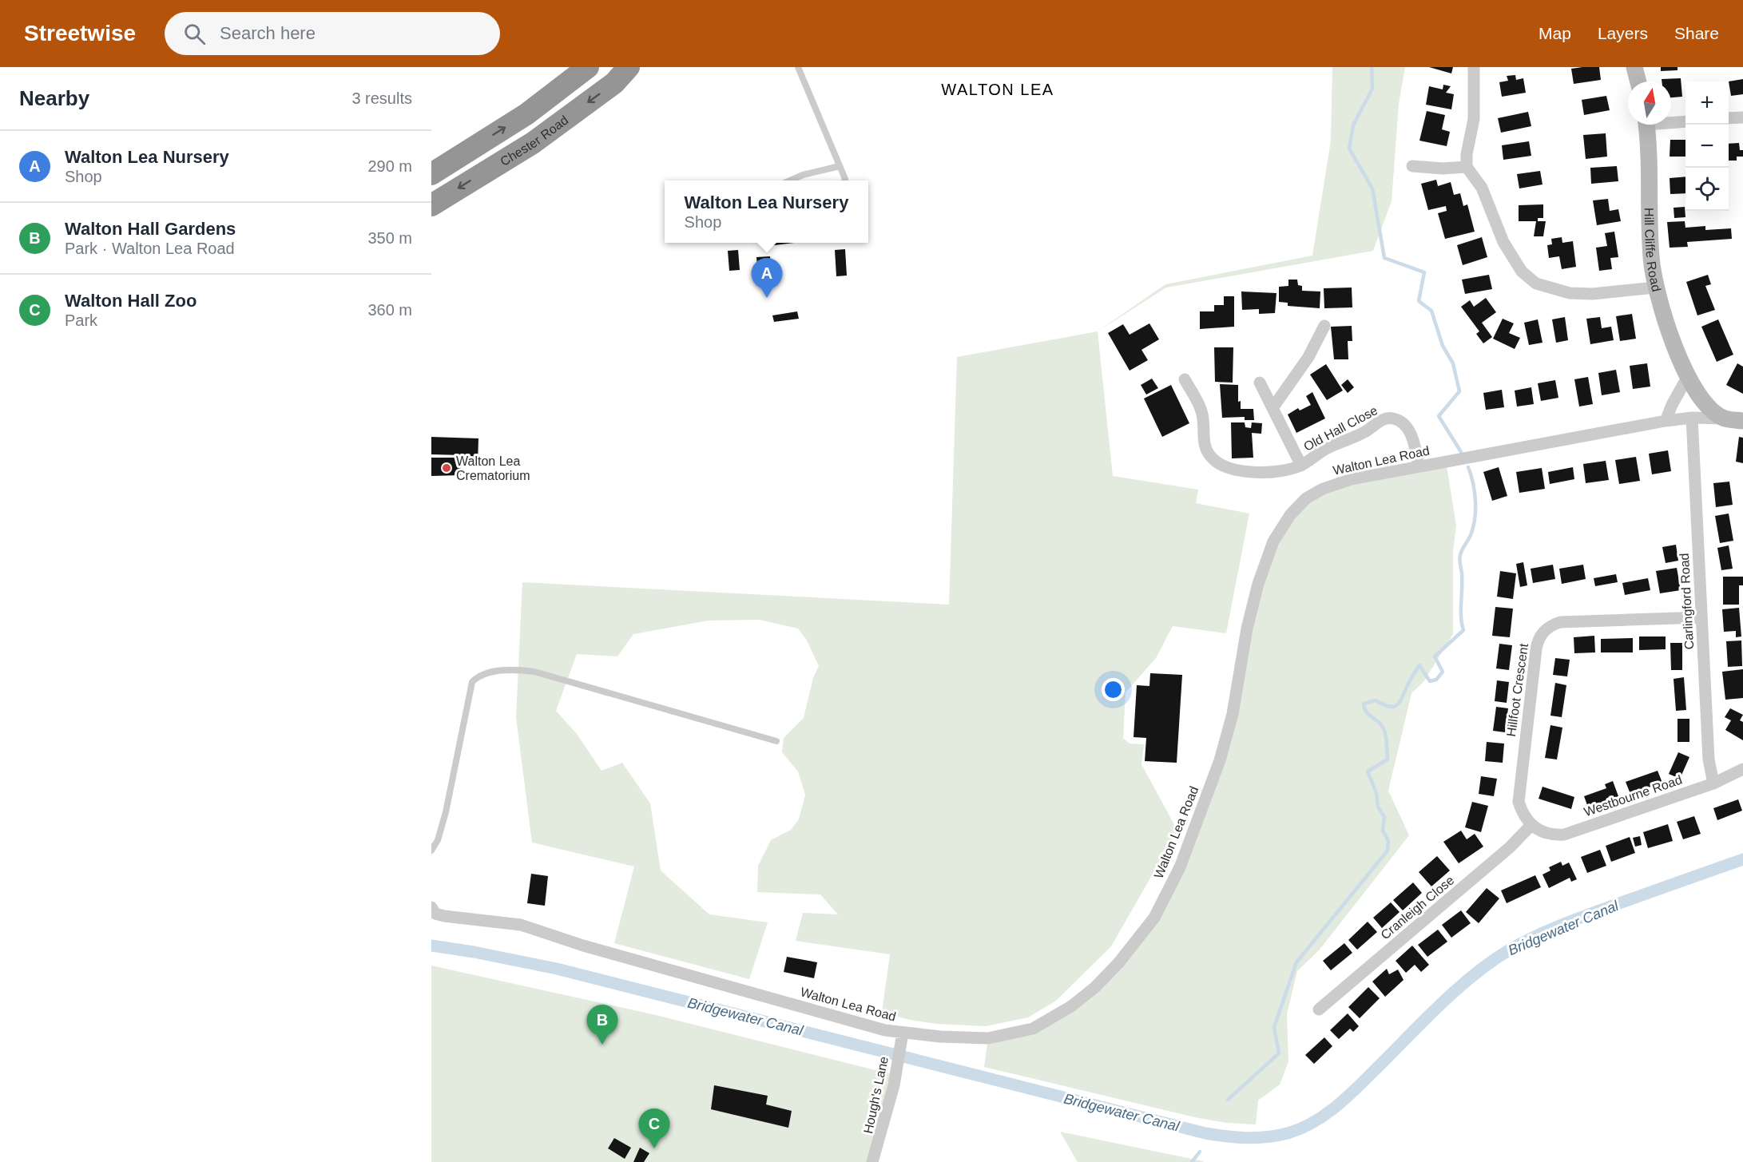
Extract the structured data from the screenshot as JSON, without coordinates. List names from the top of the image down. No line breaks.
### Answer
{"streets":{"highway":["Chester Road"],"street":["Hill Cliffe Road","Old Hall Close","Walton Lea Road","Carlingford Road","Hillfoot Crescent","Westbourne Road","Cranleigh Close","Hough's Lane"]},"crossings":[["Hill Cliffe Road","Walton Lea Road"],["Old Hall Close","Walton Lea Road"],["Walton Lea Road","Carlingford Road"],["Walton Lea Road","Hough's Lane"],["Carlingford Road","Hillfoot Crescent"],["Carlingford Road","Westbourne Road"],["Hillfoot Crescent","Westbourne Road"],["Hillfoot Crescent","Cranleigh Close"],["Westbourne Road","Cranleigh Close"]],"districts":["WALTON LEA"],"water":["Bridgewater Canal"],"places":["Walton Lea Crematorium"],"north":"top","page":{"header":"Streetwise","search":"Search here","nav":["Map","Layers","Share"],"heading":["Nearby","3 results"],"map_buttons":["+","−"],"list":[{"mark":"A","name":"Walton Lea Nursery","note":"Shop","value":"290 m"},{"mark":"B","name":"Walton Hall Gardens","note":"Park · Walton Lea Road","value":"350 m"},{"mark":"C","name":"Walton Hall Zoo","note":"Park","value":"360 m"}],"popup":["Walton Lea Nursery","Shop"],"pins":["A","B","C"]}}
